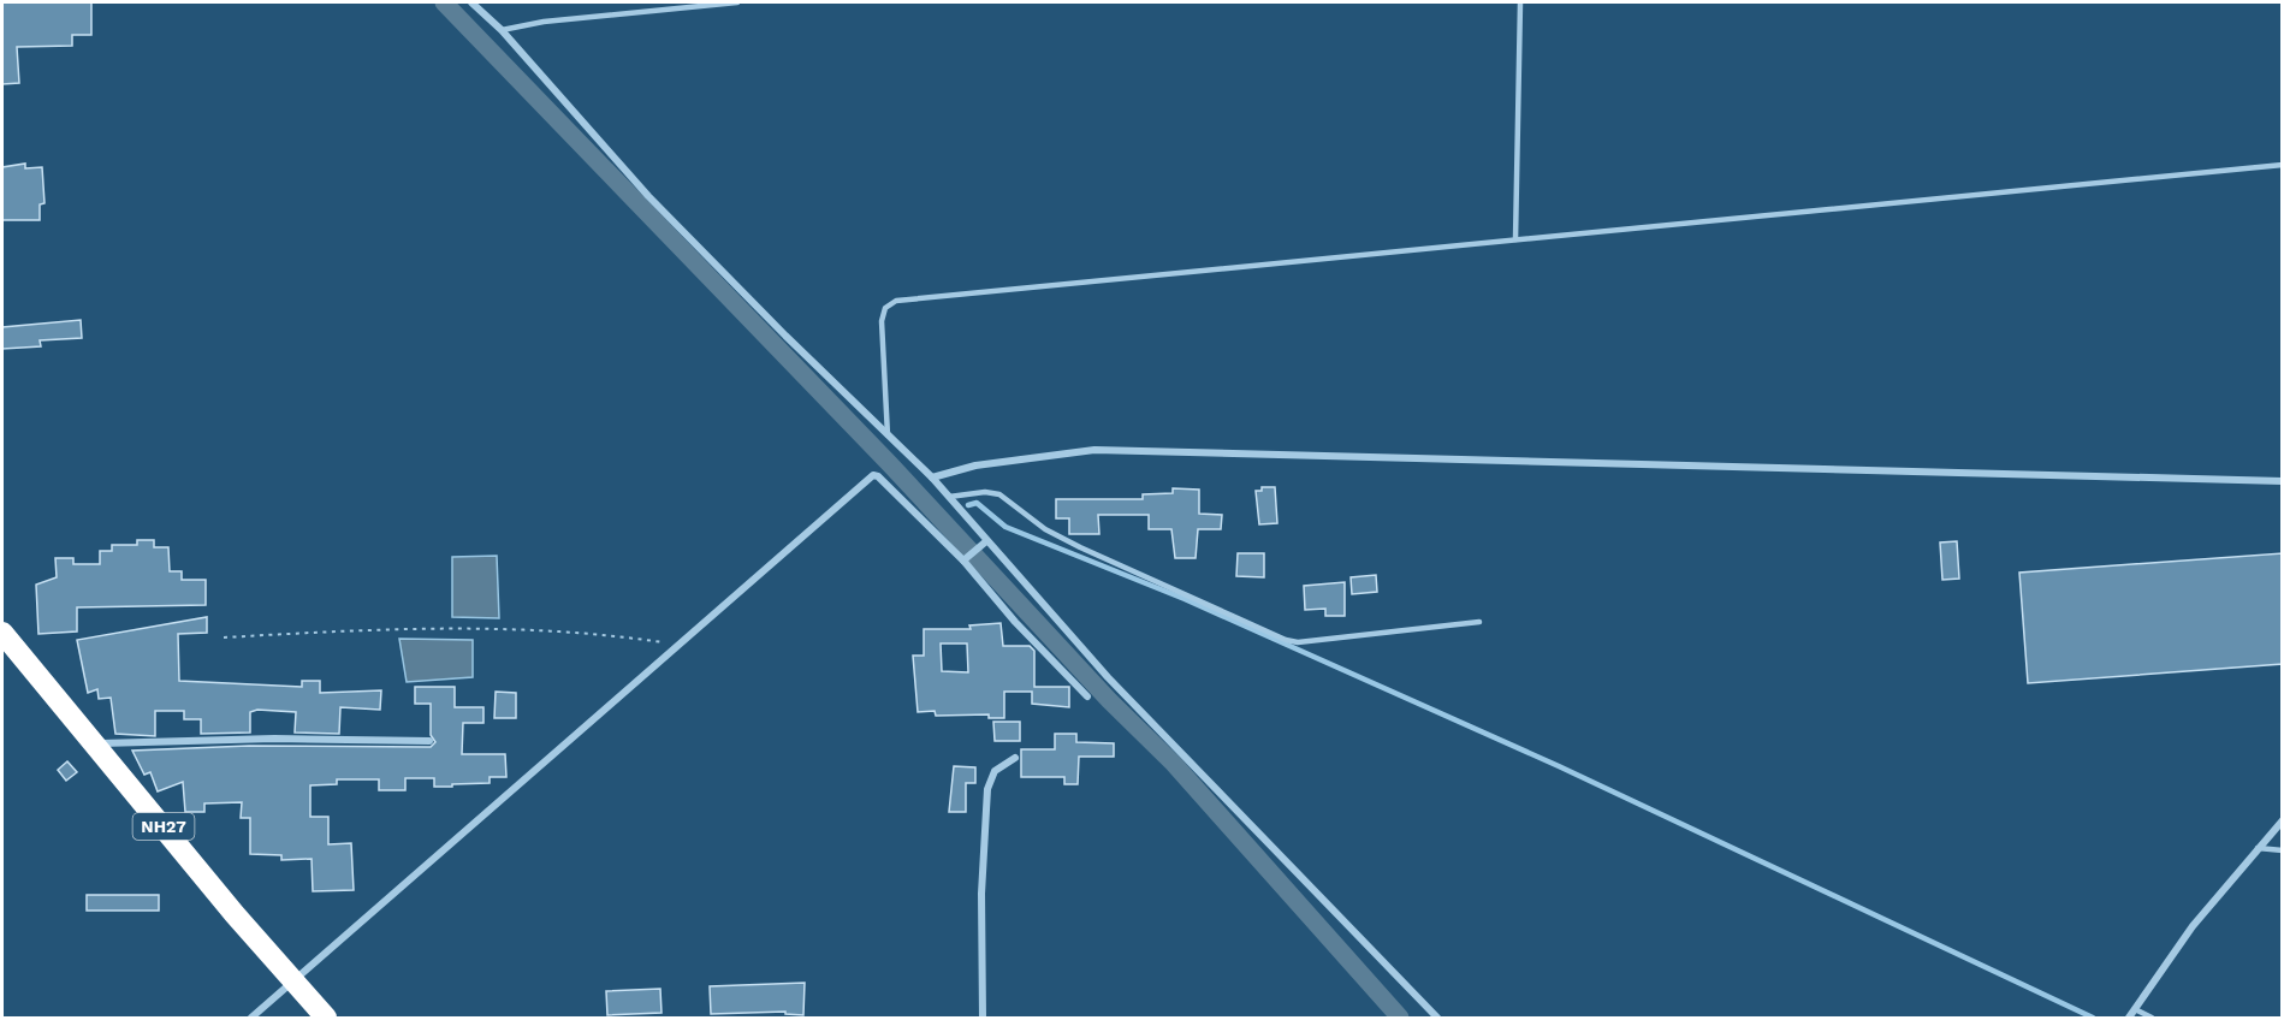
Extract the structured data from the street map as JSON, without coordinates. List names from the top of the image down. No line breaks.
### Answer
{"streets":{"highway":["NH27"]}}
